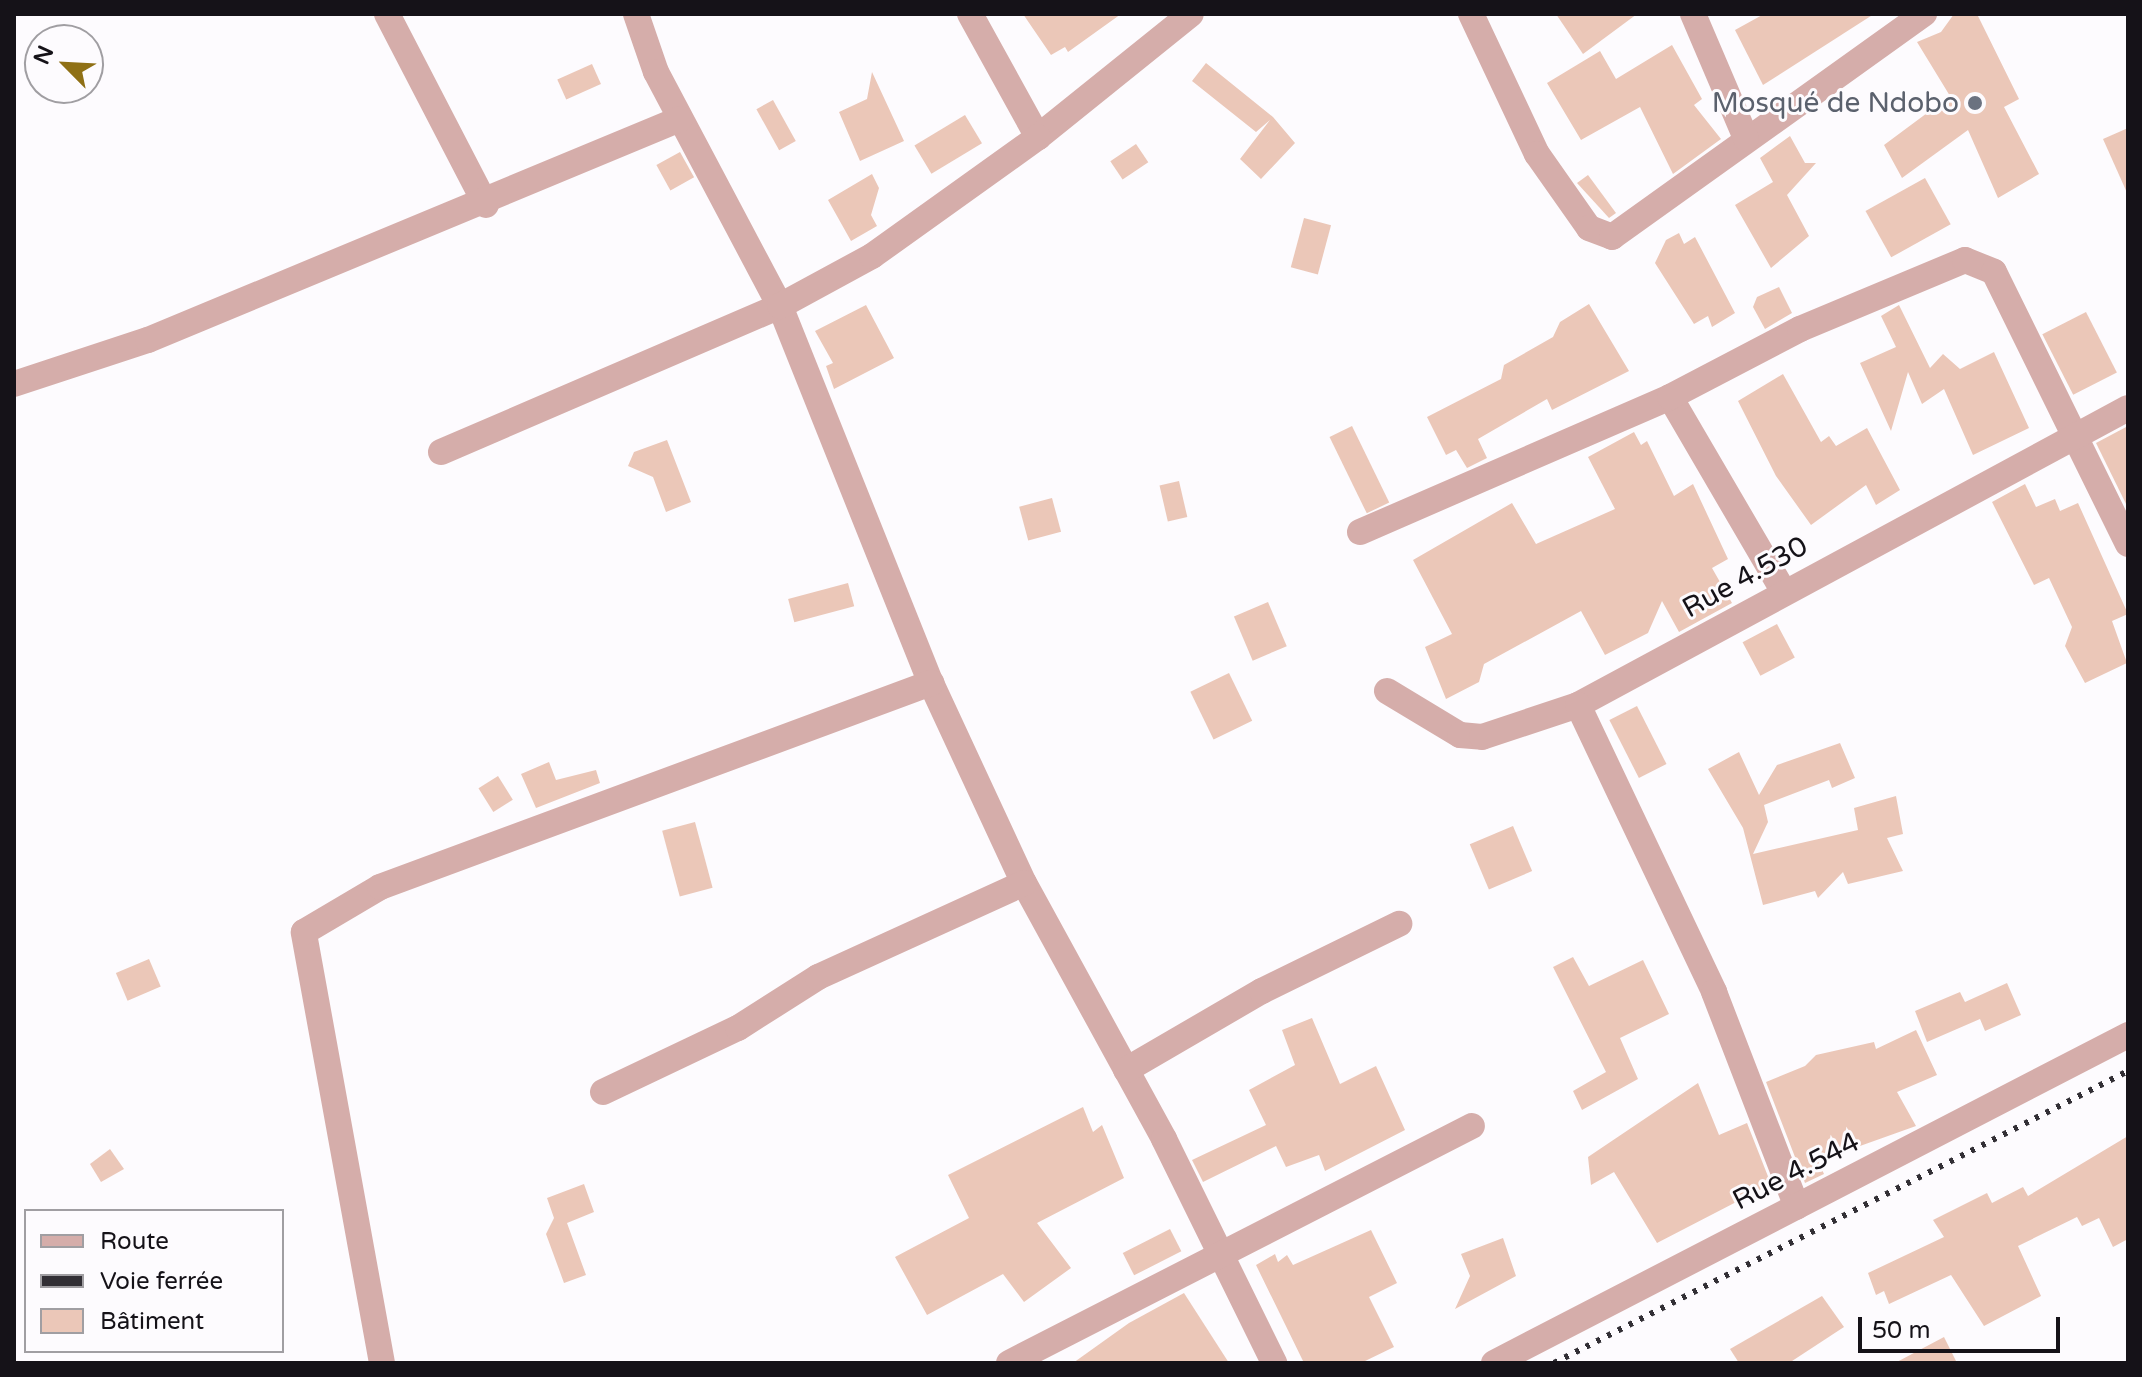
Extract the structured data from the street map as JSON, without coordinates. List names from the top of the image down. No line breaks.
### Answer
{"streets":{"street":["Rue 4.530","Rue 4.544"]},"places":["Mosqué de Ndobo"],"legend":["Route","Voie ferrée","Bâtiment"],"scale_bar":"50 m","north":"top left"}
